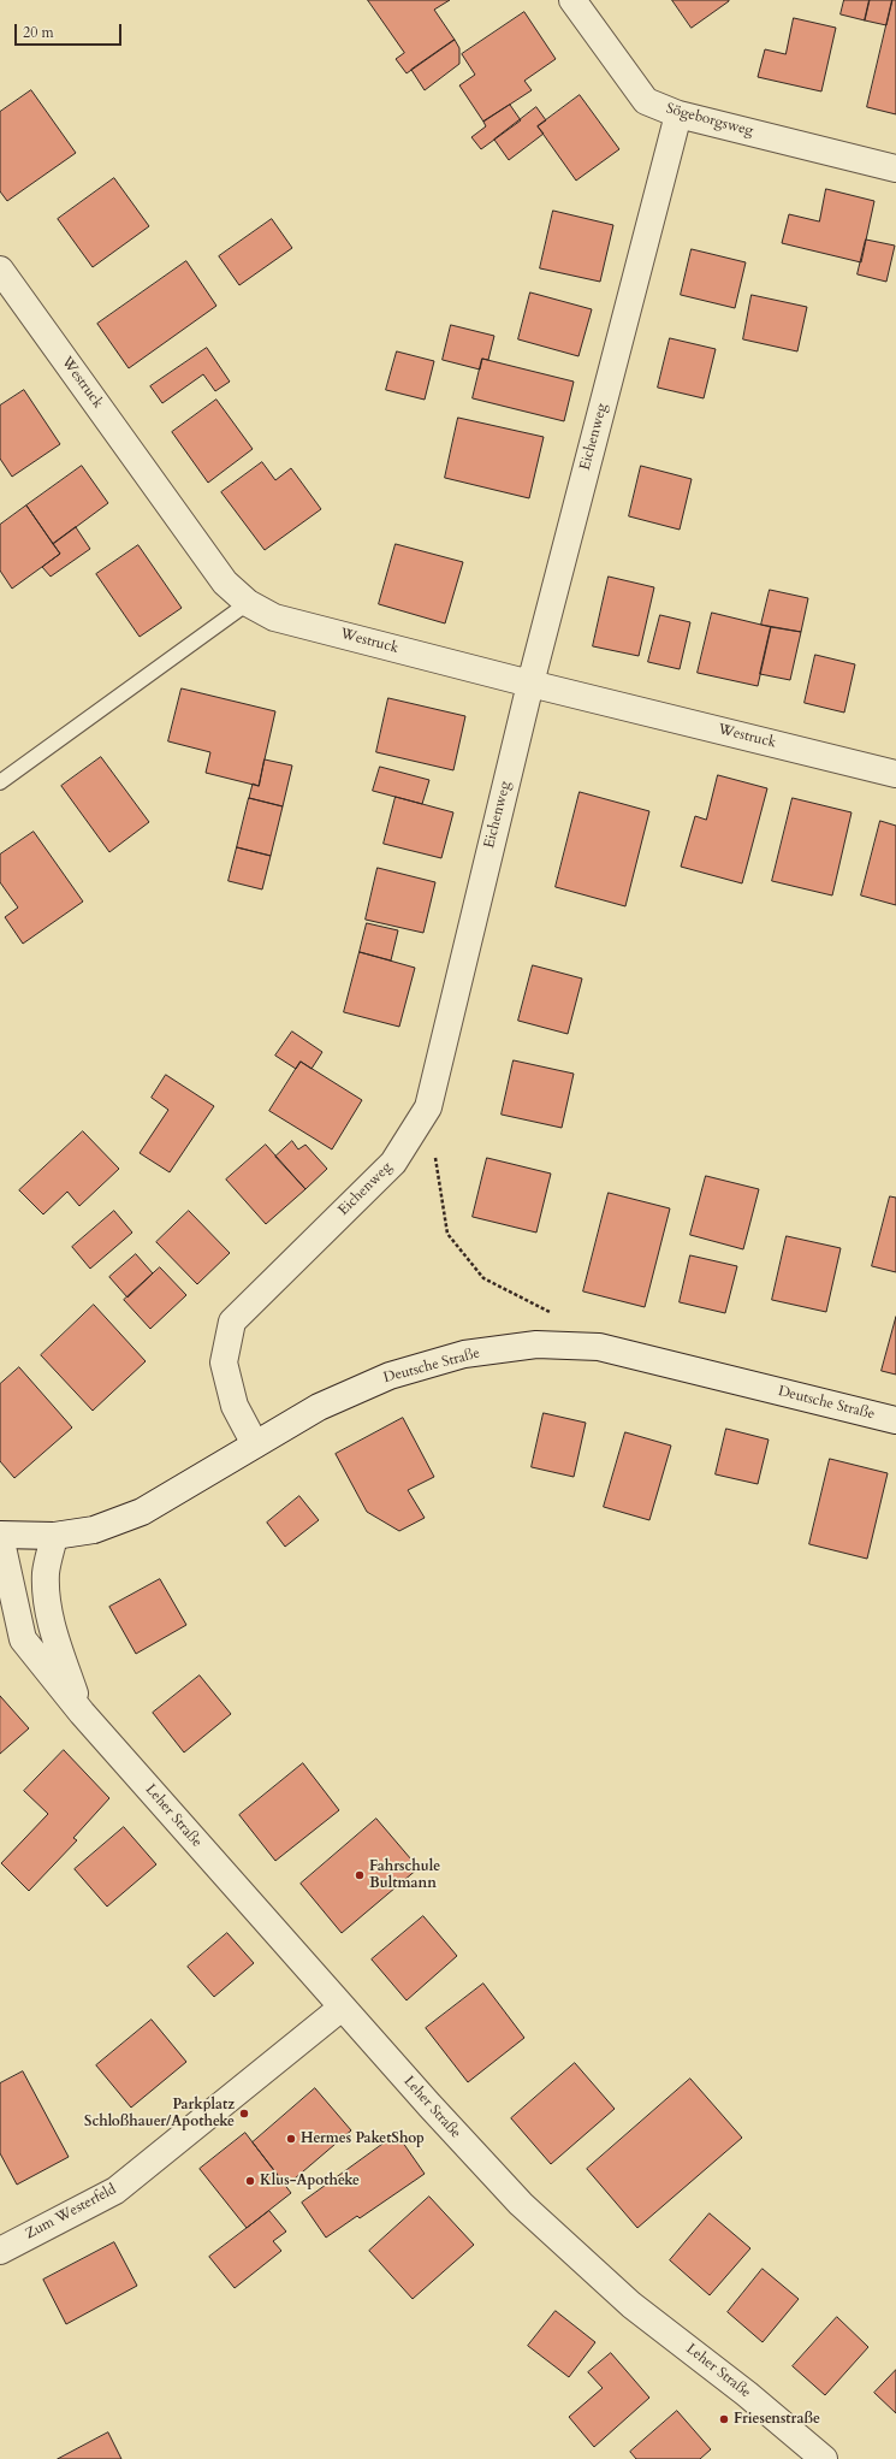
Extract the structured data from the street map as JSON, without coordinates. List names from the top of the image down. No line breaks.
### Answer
{"streets":{"street":["Sögeborgsweg","Westruck","Eichenweg","Deutsche Straße","Leher Straße","Zum Westerfeld"]},"crossings":[["Sögeborgsweg","Eichenweg"],["Westruck","Eichenweg"],["Eichenweg","Deutsche Straße"],["Deutsche Straße","Leher Straße"],["Leher Straße","Zum Westerfeld"]],"places":["Fahrschule Bultmann","Parkplatz Schloßhauer/Apotheke","Hermes PaketShop","Klus-Apotheke","Friesenstraße"],"scale_bar":"20 m"}
